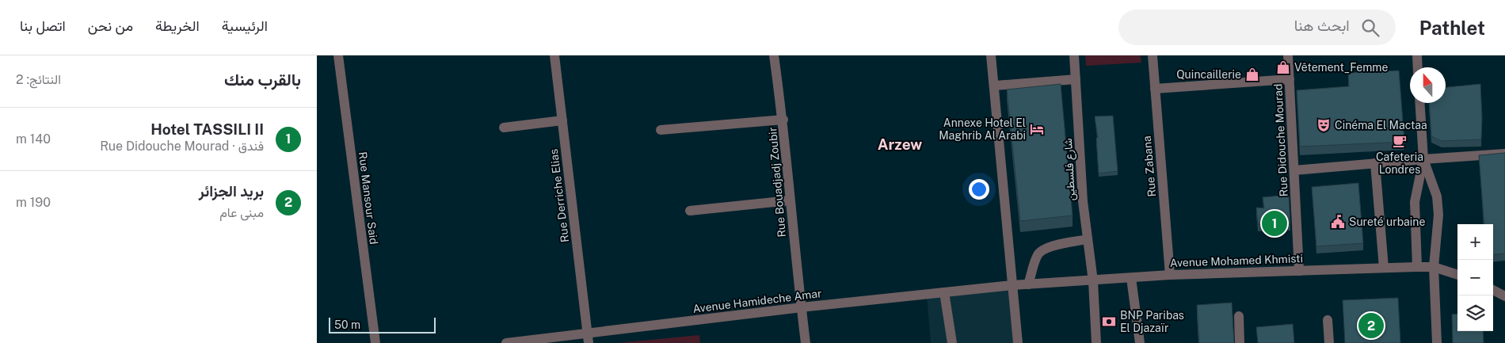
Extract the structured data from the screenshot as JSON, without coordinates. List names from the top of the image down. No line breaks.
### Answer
{"streets":{"street":["Rue Didouche Mourad","Rue Zabana","شارع فلسطين","Rue Bouadjadj Zoubir","Rue Derriche Elias","Rue Mansour Said","Avenue Mohamed Khmisti","Avenue Hamideche Amar"]},"crossings":[["Rue Didouche Mourad","Avenue Mohamed Khmisti"],["Rue Zabana","Avenue Mohamed Khmisti"],["شارع فلسطين","Avenue Mohamed Khmisti"],["Rue Bouadjadj Zoubir","Avenue Hamideche Amar"],["Rue Derriche Elias","Avenue Hamideche Amar"],["Avenue Mohamed Khmisti","Avenue Hamideche Amar"]],"districts":["Arzew"],"places":{"shop":["Vêtement_Femme","Quincaillerie"],"theatre":["Cinéma El Mactaa"],"hotel":["Annexe Hotel El Maghrib Al Arabi"],"cafe":["Cafeteria Londres"],"public building":["Sureté urbaine"],"bank":["BNP Paribas El Djazaïr"]},"scale_bar":"50 m","north":"top","page":{"header":"Pathlet","search":"ابحث هنا","nav":["الرئيسية","الخريطة","من نحن","اتصل بنا"],"heading":["بالقرب منك","النتائج: 2"],"list":[{"mark":"1","name":"Hotel TASSILI II","note":"فندق · Rue Didouche Mourad","value":"140 m"},{"mark":"2","name":"بريد الجزائر","note":"مبنى عام","value":"190 m"}],"pins":["1","2"],"map_buttons":["+","−"],"scale":"50 m"}}
